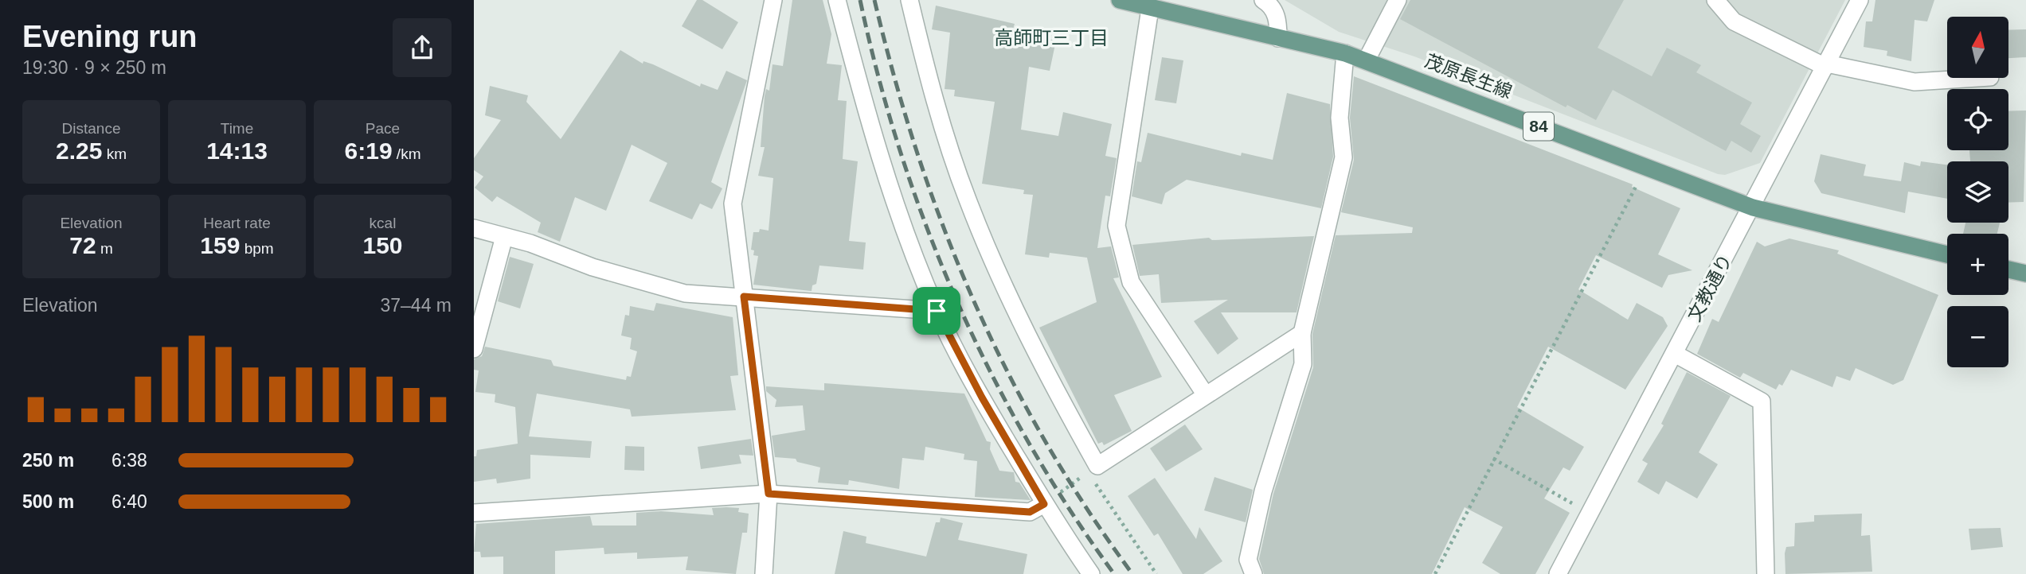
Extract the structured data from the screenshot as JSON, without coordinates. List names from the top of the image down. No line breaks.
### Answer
{"streets":{"main road":["茂原長生線","84"],"street":["文教通り"]},"crossings":[["茂原長生線","文教通り"]],"districts":["高師町三丁目"],"north":"top","page":{"heading":["Evening run","19:30 · 9 × 250 m"],"map_buttons":["+","−"],"stats":[["Distance","2.25 km"],["Time","14:13"],["Pace","6:19 /km"],["Elevation","72 m"],["Heart rate","159 bpm"],["kcal","150"]],"chart":["Elevation","37–44 m"],"list":[{"name":"250 m","note":"6:38"},{"name":"500 m","note":"6:40"}]}}
